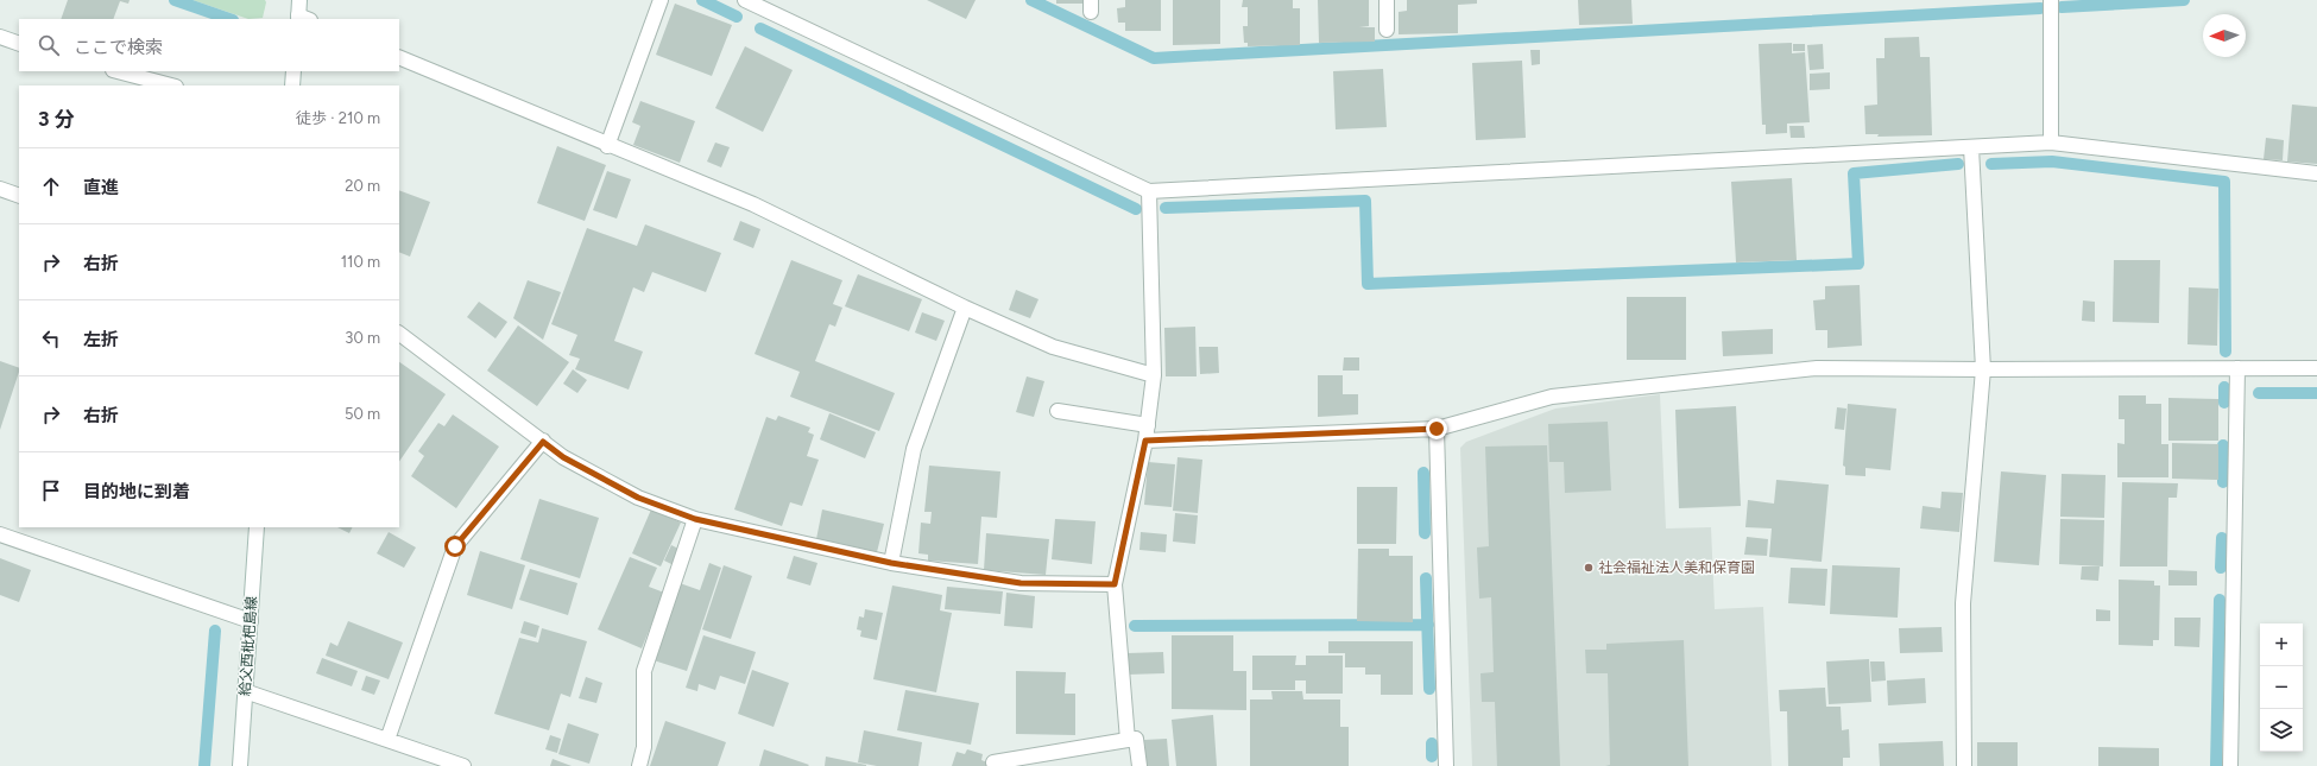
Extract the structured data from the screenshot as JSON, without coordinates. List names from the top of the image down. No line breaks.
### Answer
{"streets":{"street":["給父西枇杷島線"]},"places":["社会福祉法人美和保育園"],"north":"left","page":{"search":"ここで検索","heading":["3 分","徒歩 · 210 m"],"list":[["直進","20 m"],["右折","110 m"],["左折","30 m"],["右折","50 m"],"目的地に到着"],"map_buttons":["+","−"]}}
